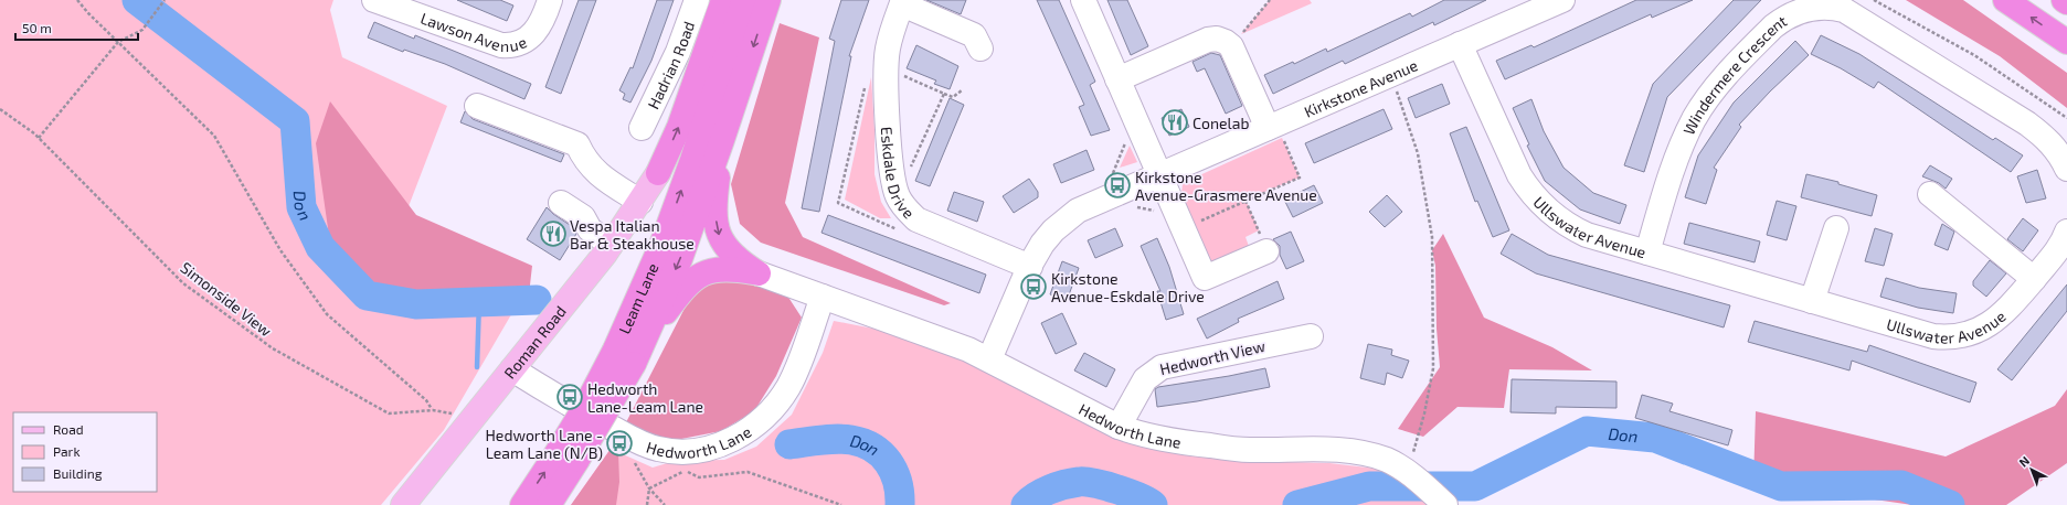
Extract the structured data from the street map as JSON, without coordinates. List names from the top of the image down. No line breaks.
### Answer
{"streets":{"highway":["Leam Lane"],"main road":["Roman Road"],"street":["Lawson Avenue","Hadrian Road","Windermere Crescent","Kirkstone Avenue","Eskdale Drive","Ullswater Avenue","Hedworth View","Hedworth Lane"],"path":["Simonside View"]},"crossings":[["Windermere Crescent","Ullswater Avenue"],["Kirkstone Avenue","Eskdale Drive"],["Kirkstone Avenue","Ullswater Avenue"],["Kirkstone Avenue","Hedworth Lane"],["Roman Road","Hedworth Lane"],["Hedworth View","Hedworth Lane"]],"water":["Don"],"places":{"restaurant":["Conelab","Vespa Italian Bar & Steakhouse"],"bus stop":["Kirkstone Avenue-Grasmere Avenue","Kirkstone Avenue-Eskdale Drive","Hedworth Lane-Leam Lane","Hedworth Lane - Leam Lane (N/B)"]},"legend":["Road","Park","Building"],"scale_bar":"50 m","north":"top left"}
